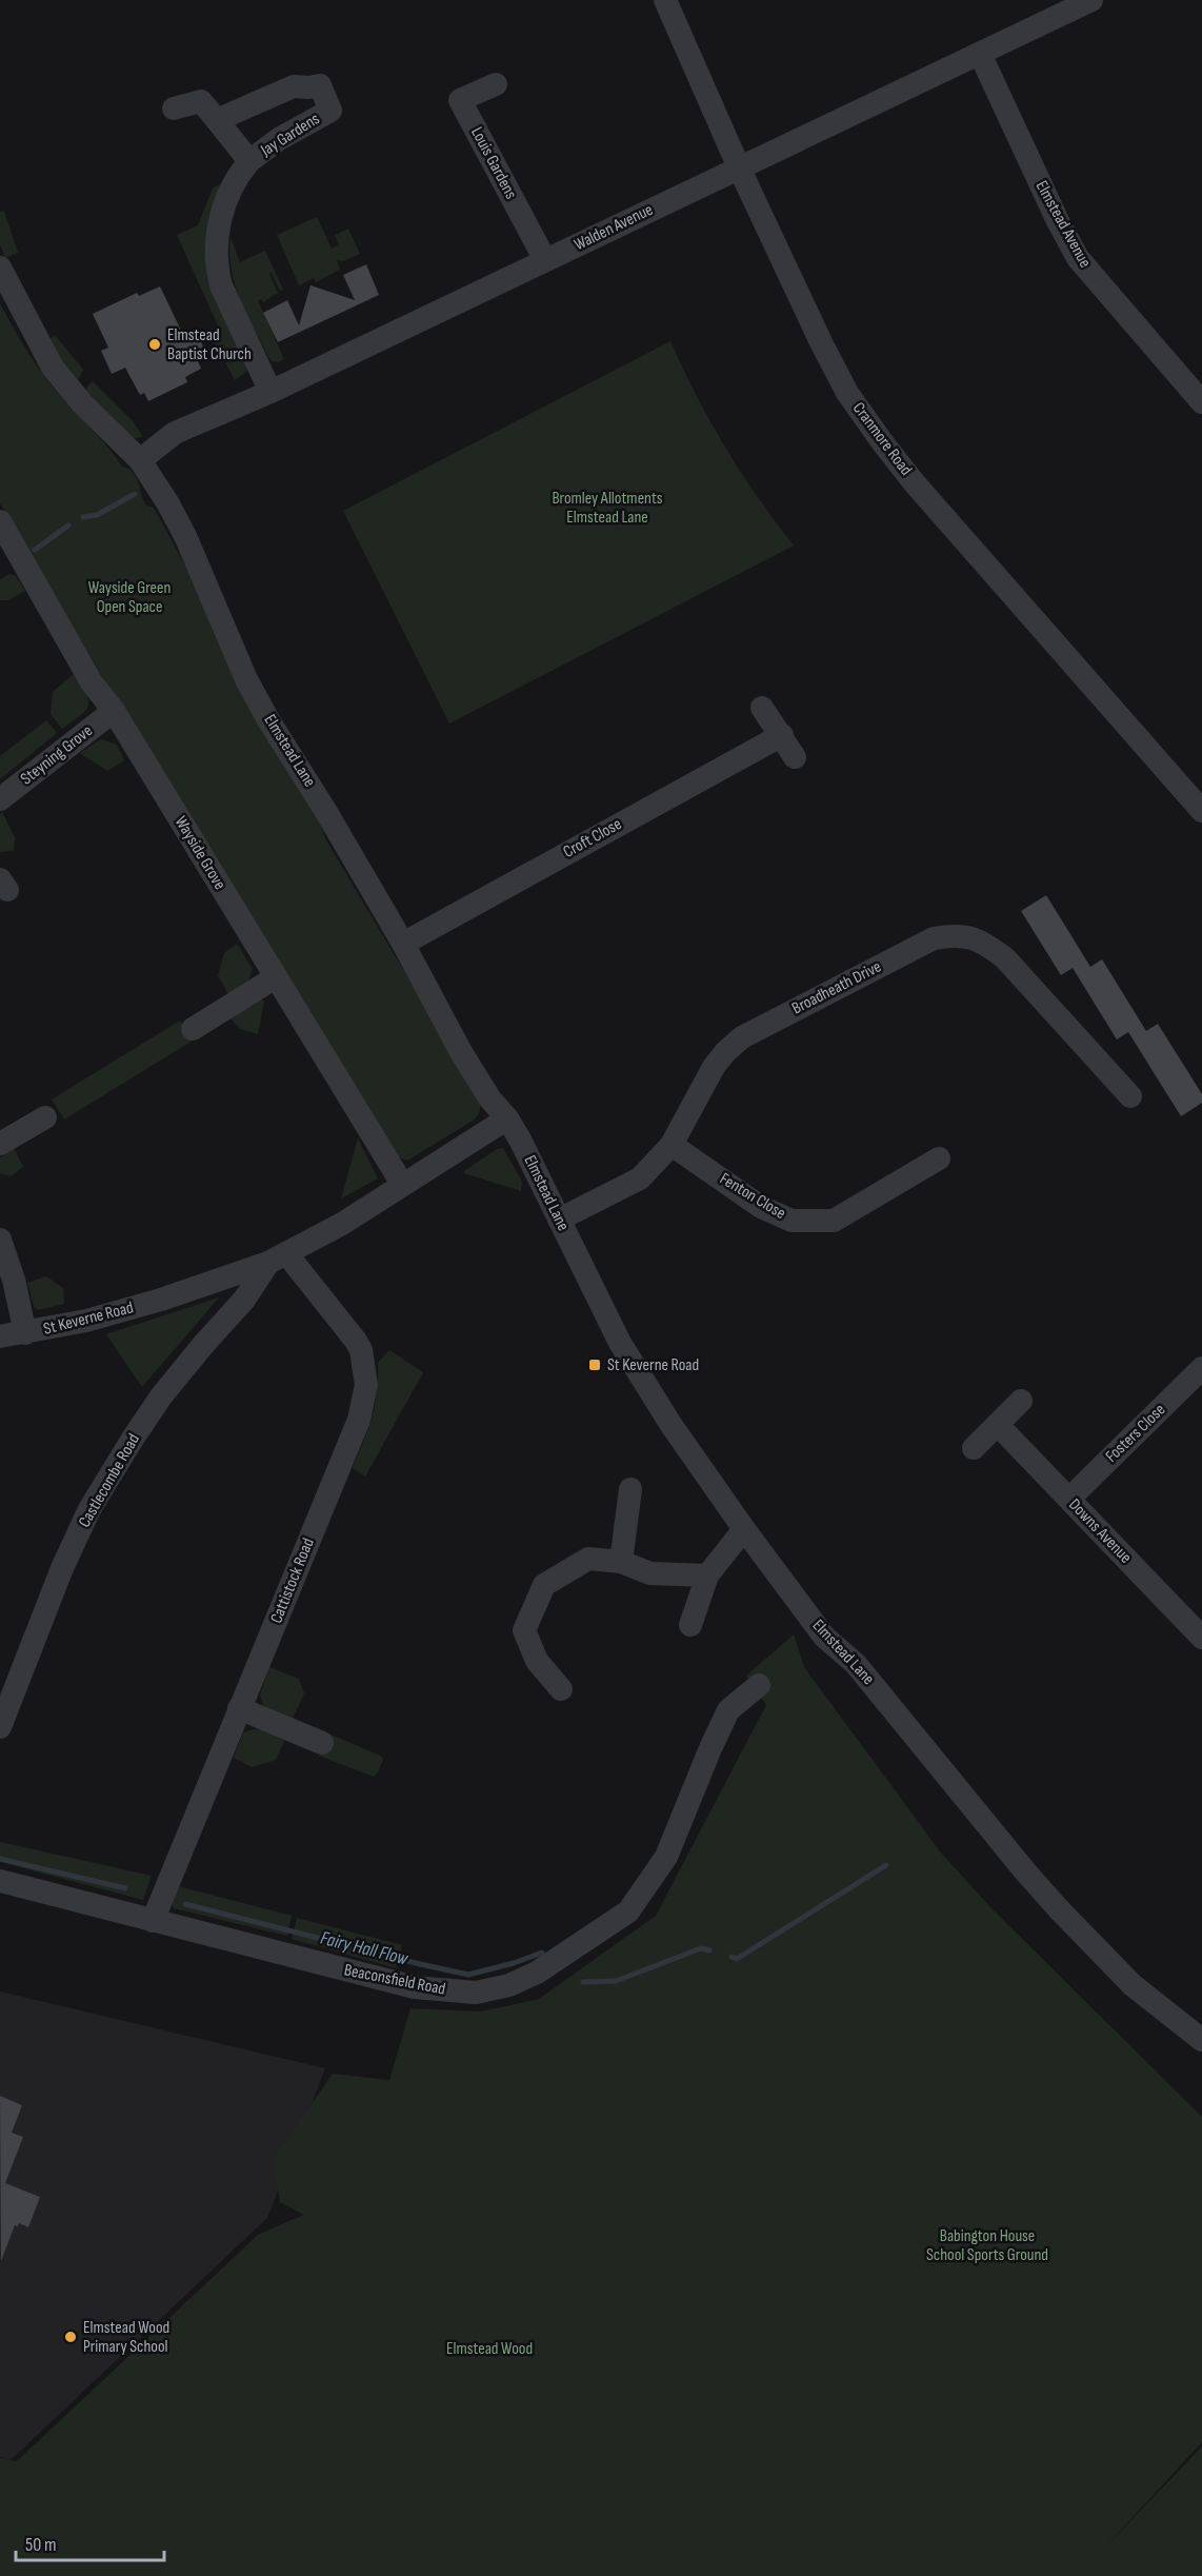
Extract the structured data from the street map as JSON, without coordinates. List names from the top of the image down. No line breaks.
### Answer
{"streets":{"street":["Jay Gardens","Louis Gardens","Elmstead Avenue","Walden Avenue","Cranmore Road","Elmstead Lane","Steyning Grove","Croft Close","Wayside Grove","Broadheath Drive","Fenton Close","St Keverne Road","Fosters Close","Castlecombe Road","Downs Avenue","Cattistock Road","Beaconsfield Road"]},"crossings":[["Jay Gardens","Walden Avenue"],["Louis Gardens","Walden Avenue"],["Elmstead Avenue","Walden Avenue"],["Walden Avenue","Cranmore Road"],["Walden Avenue","Elmstead Lane"],["Elmstead Lane","Croft Close"],["Elmstead Lane","Broadheath Drive"],["Elmstead Lane","St Keverne Road"],["Steyning Grove","Wayside Grove"],["Wayside Grove","St Keverne Road"],["Broadheath Drive","Fenton Close"],["St Keverne Road","Castlecombe Road"],["St Keverne Road","Cattistock Road"],["Fosters Close","Downs Avenue"],["Castlecombe Road","Cattistock Road"],["Cattistock Road","Beaconsfield Road"]],"water":["Fairy Hall Flow"],"parks":["Bromley Allotments Elmstead Lane","Wayside Green Open Space","Babington House School Sports Ground","Elmstead Wood"],"places":{"other":["Elmstead Baptist Church","Elmstead Wood Primary School"],"transit":["St Keverne Road"]},"scale_bar":"50 m"}
